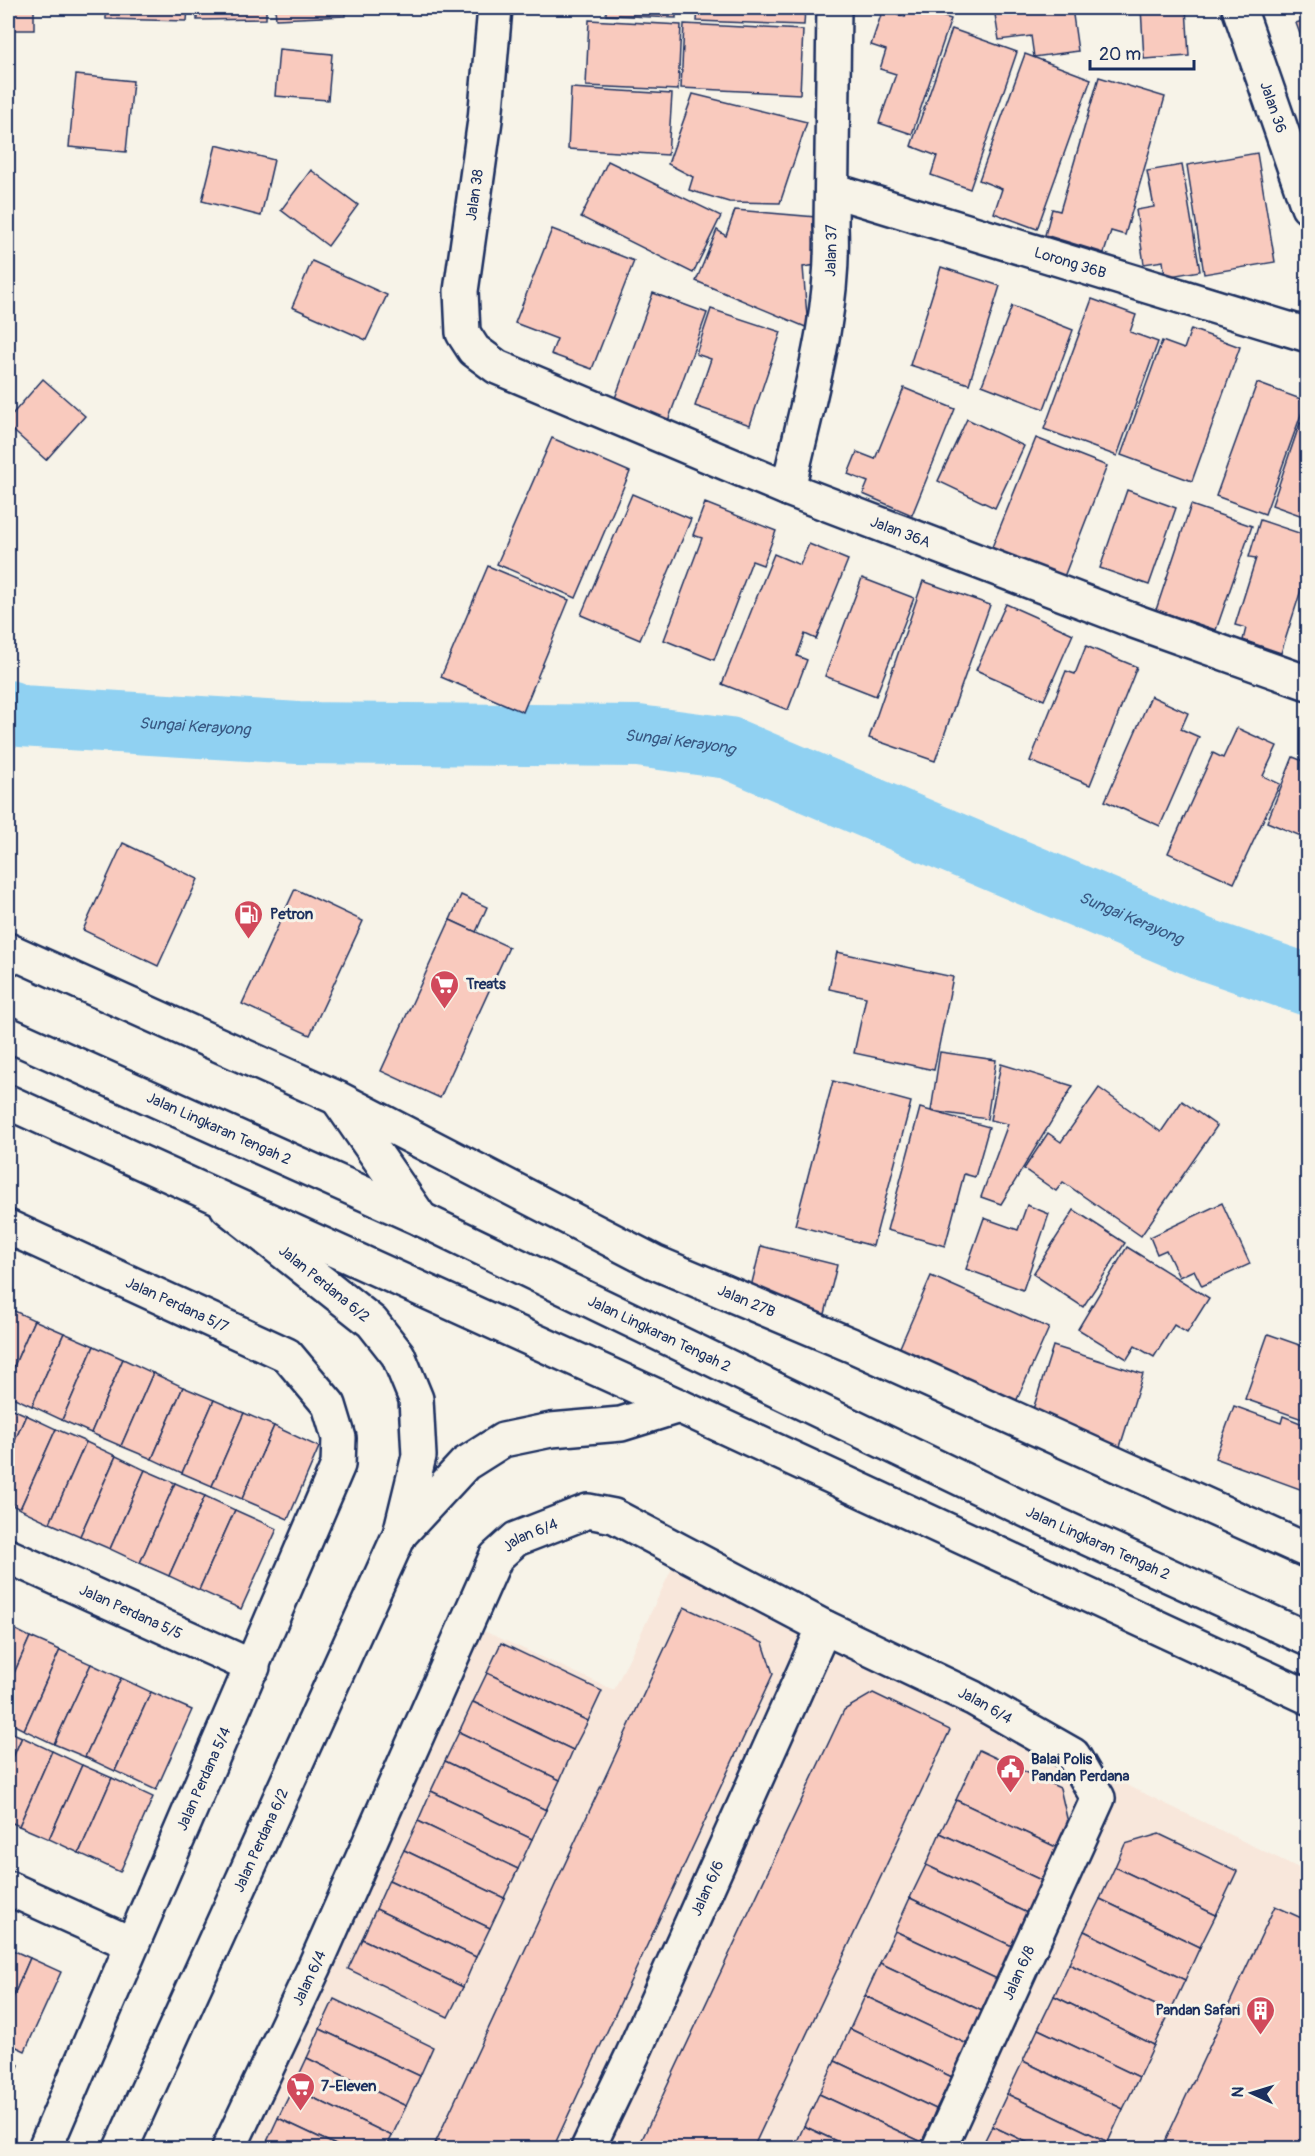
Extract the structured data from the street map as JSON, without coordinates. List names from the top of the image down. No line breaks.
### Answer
{"streets":{"main road":["Jalan 36","Jalan 38","Jalan 37","Lorong 36B","Jalan 36A","Jalan Lingkaran Tengah 2","Jalan Perdana 6/2","Jalan 27B","Jalan Perdana 5/7","Jalan 6/4","Jalan Perdana 5/5","Jalan Perdana 5/4","Jalan 6/6","Jalan 6/8"]},"crossings":[["Jalan 38","Jalan 36A"],["Jalan 37","Lorong 36B"],["Jalan 37","Jalan 36A"],["Jalan Perdana 5/7","Jalan Perdana 5/4"],["Jalan 6/4","Jalan 6/6"],["Jalan 6/4","Jalan 6/8"],["Jalan Perdana 5/5","Jalan Perdana 5/4"]],"water":["Sungai Kerayong"],"places":{"fuel station":["Petron"],"supermarket":["Treats","7-Eleven"],"public building":["Balai Polis Pandan Perdana"],"building":["Pandan Safari"]},"scale_bar":"20 m","north":"left"}
